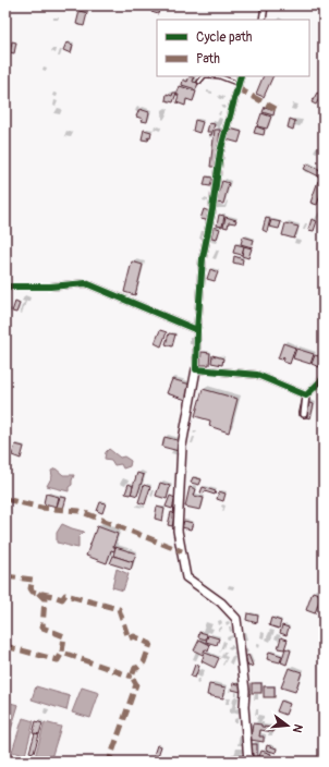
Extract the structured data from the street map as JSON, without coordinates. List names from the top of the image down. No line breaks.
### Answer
{"legend":["Cycle path","Path"],"north":"right"}
